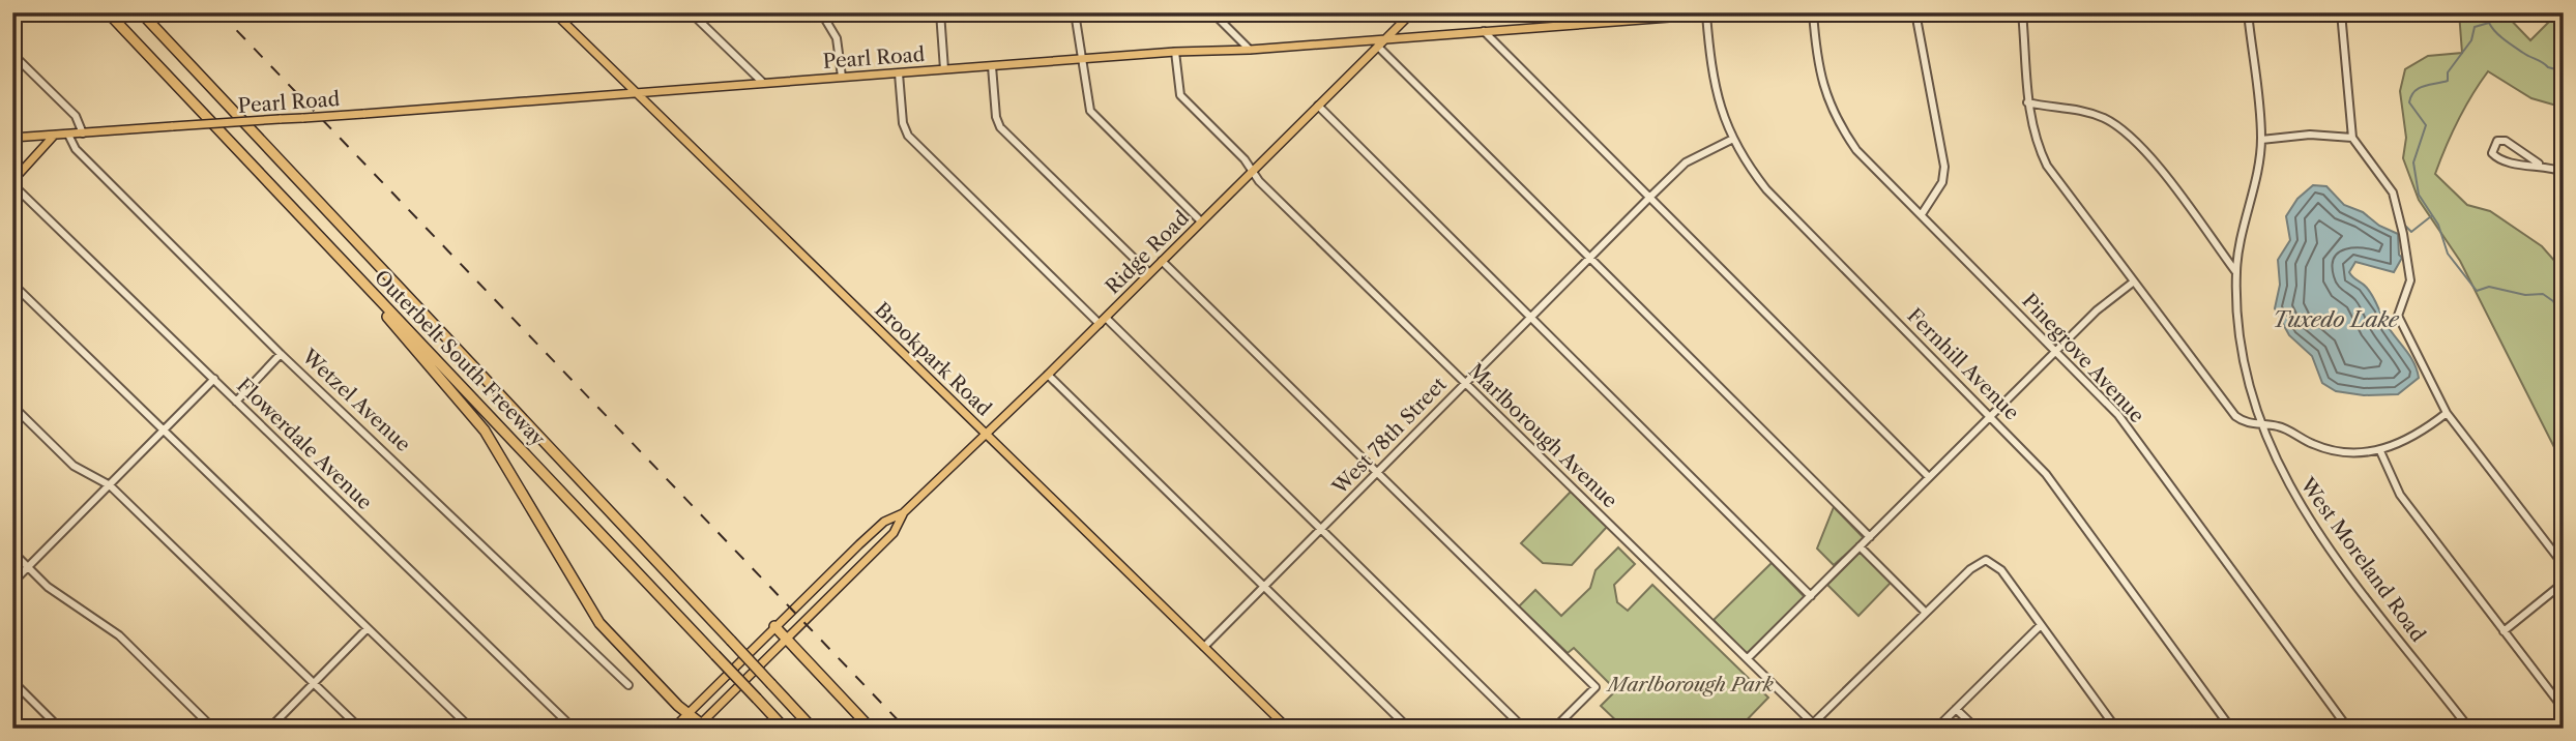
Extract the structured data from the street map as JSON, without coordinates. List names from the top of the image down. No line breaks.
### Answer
{"streets":{"highway":["Outerbelt South Freeway"],"main road":["Pearl Road","Ridge Road","Brookpark Road"],"street":["Pinegrove Avenue","Fernhill Avenue","Wetzel Avenue","West 78th Street","Marlborough Avenue","Flowerdale Avenue","West Moreland Road"]},"crossings":[["Pearl Road","Ridge Road"],["Pearl Road","Brookpark Road"],["Pearl Road","Fernhill Avenue"],["Pearl Road","Wetzel Avenue"],["Pearl Road","Marlborough Avenue"],["Ridge Road","Brookpark Road"],["Ridge Road","Marlborough Avenue"],["Brookpark Road","West 78th Street"],["Fernhill Avenue","West 78th Street"],["West 78th Street","Marlborough Avenue"]],"water":["Tuxedo Lake"],"parks":["Marlborough Park"]}
